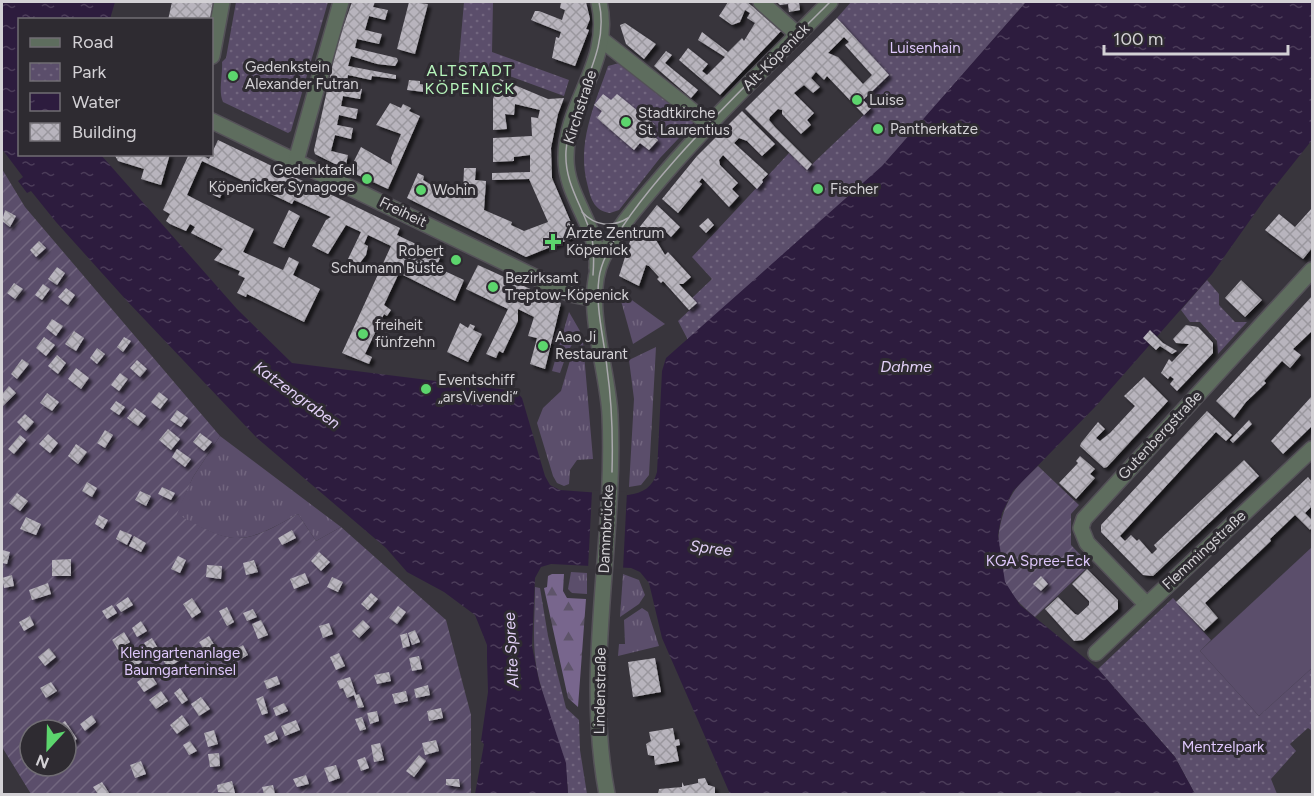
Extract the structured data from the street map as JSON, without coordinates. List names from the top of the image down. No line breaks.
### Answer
{"streets":{"street":["Alt-Köpenick","Kirchstraße","Freiheit","Gutenbergstraße","Dammbrücke","Flemmingstraße","Lindenstraße"]},"crossings":[["Alt-Köpenick","Kirchstraße"],["Alt-Köpenick","Freiheit"],["Alt-Köpenick","Dammbrücke"],["Gutenbergstraße","Flemmingstraße"],["Dammbrücke","Lindenstraße"]],"districts":["ALTSTADT KÖPENICK"],"water":["Dahme","Katzengraben","Spree","Alte Spree"],"parks":["Luisenhain","KGA Spree-Eck","Kleingartenanlage Baumgarteninsel","Mentzelpark"],"places":{"other":["Gedenkstein Alexander Futran","Luise","Stadtkirche St. Laurentius","Pantherkatze","Gedenktafel Köpenicker Synagoge","Fischer","Wohin","Robert Schumann Büste","Bezirksamt Treptow-Köpenick","freiheit fünfzehn","Aao Ji Restaurant","Eventschiff „arsVivendi“"],"health":["Ärzte Zentrum Köpenick"]},"legend":["Road","Park","Water","Building"],"scale_bar":"100 m","north":"bottom"}
